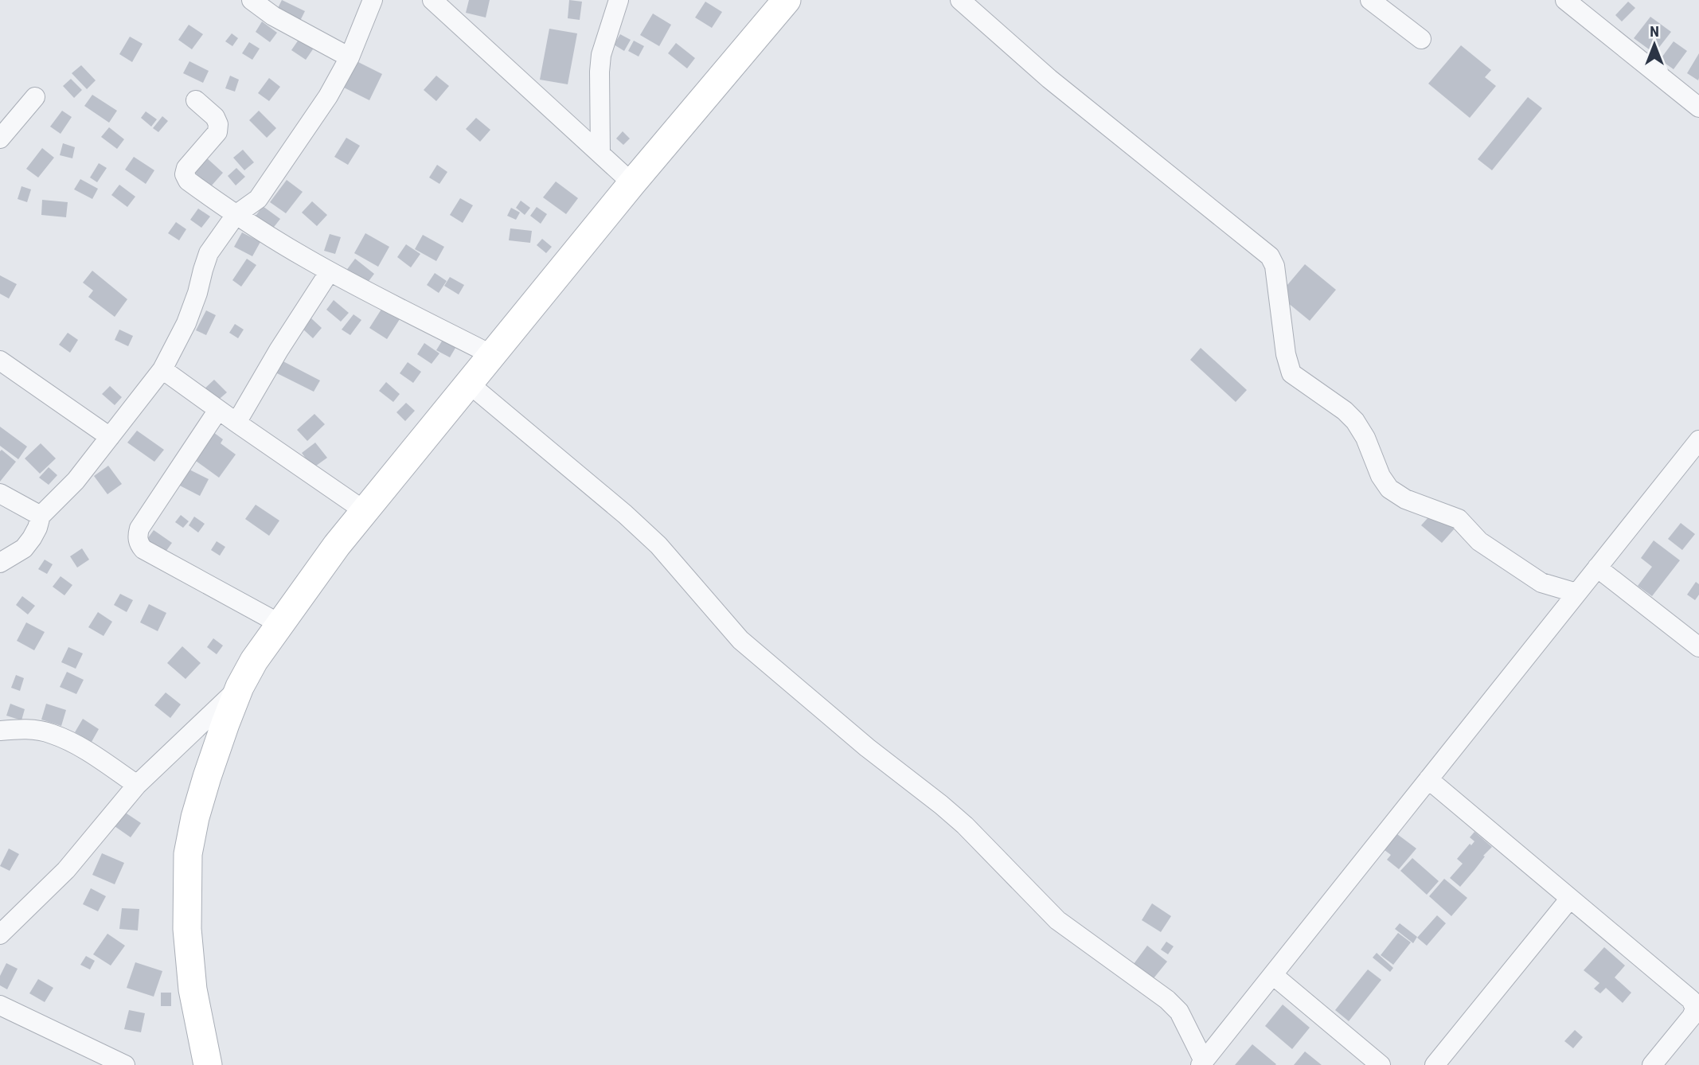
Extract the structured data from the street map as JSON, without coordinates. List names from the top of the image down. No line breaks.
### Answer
{"north":"top"}
